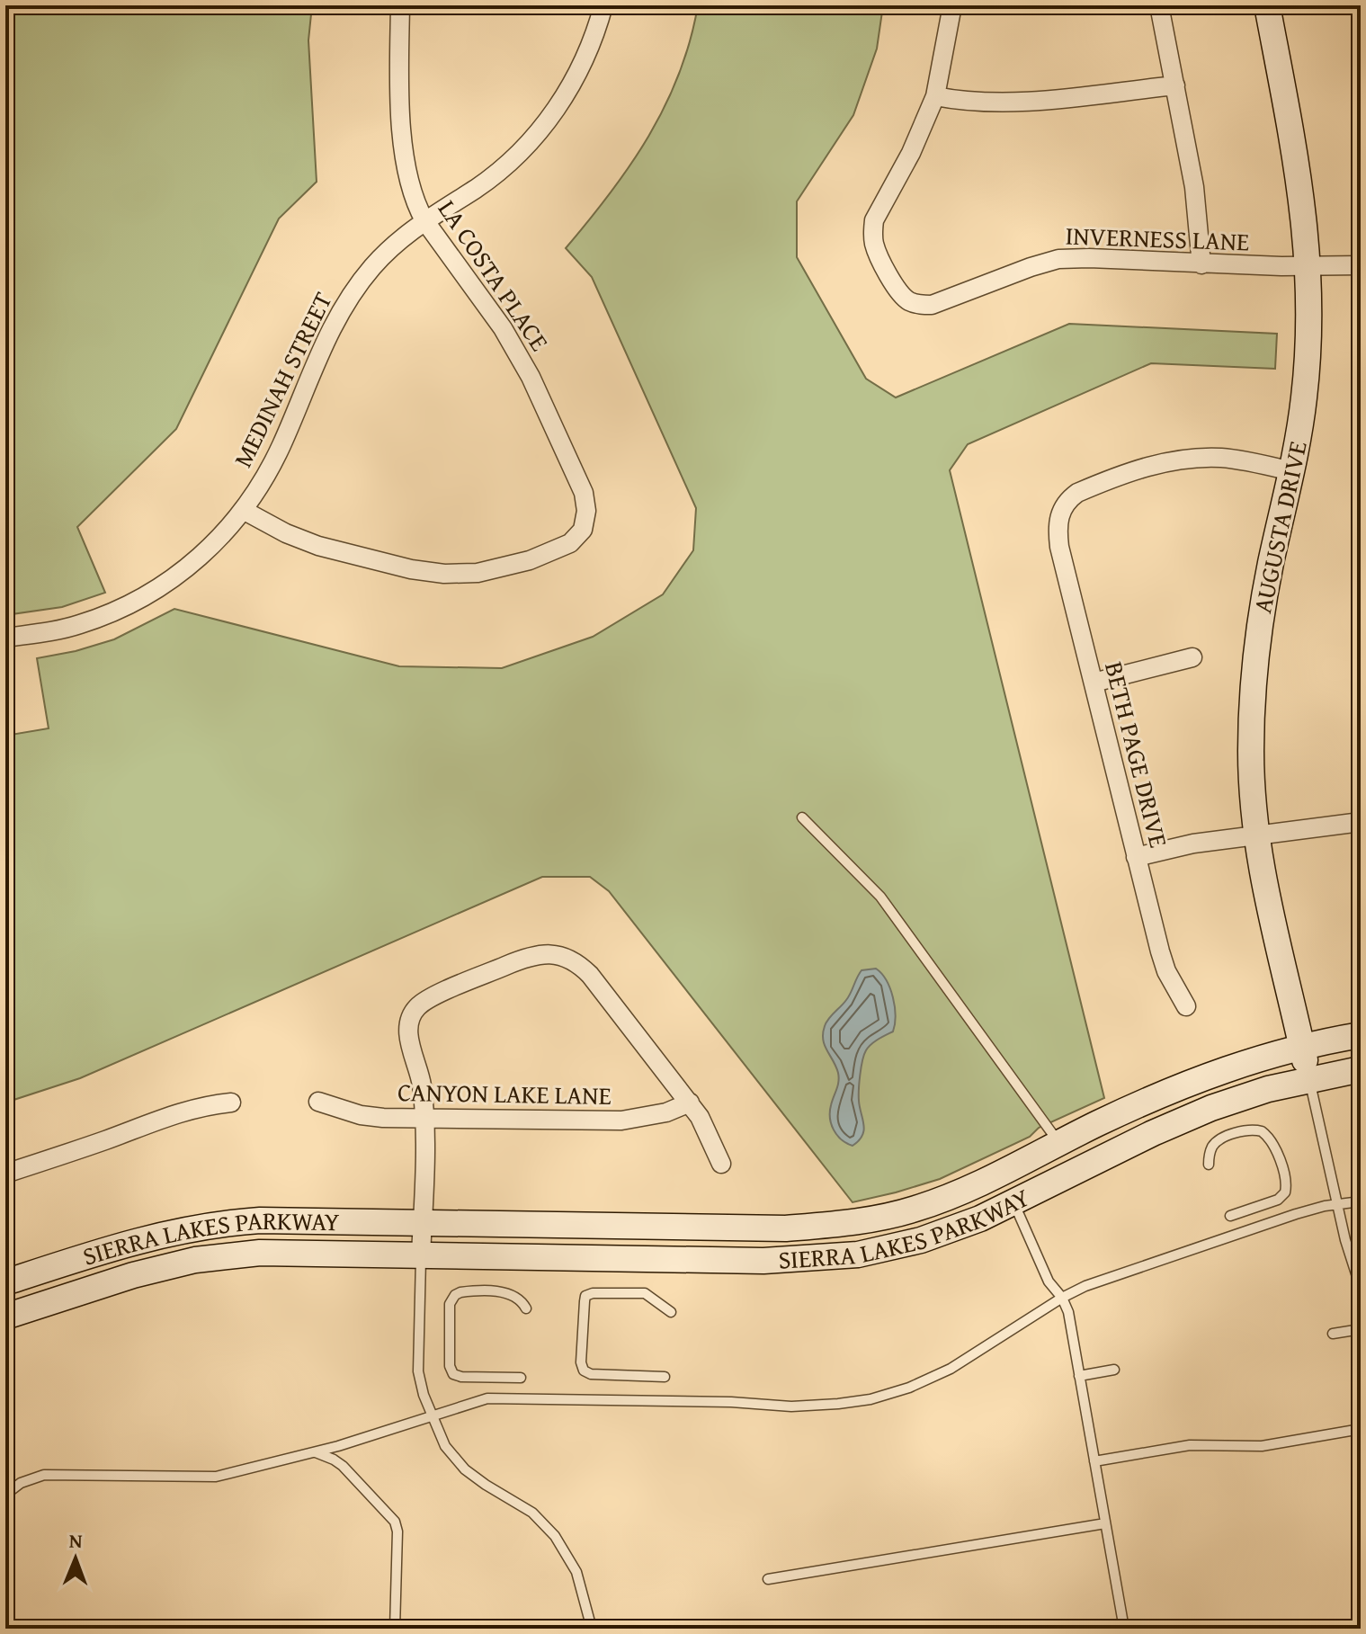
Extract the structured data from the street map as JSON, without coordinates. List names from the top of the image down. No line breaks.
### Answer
{"streets":{"street":["INVERNESS LANE","LA COSTA PLACE","MEDINAH STREET","AUGUSTA DRIVE","BETH PAGE DRIVE","CANYON LAKE LANE","SIERRA LAKES PARKWAY"]},"crossings":[["INVERNESS LANE","AUGUSTA DRIVE"],["LA COSTA PLACE","MEDINAH STREET"],["AUGUSTA DRIVE","BETH PAGE DRIVE"],["AUGUSTA DRIVE","SIERRA LAKES PARKWAY"]],"north":"top"}
